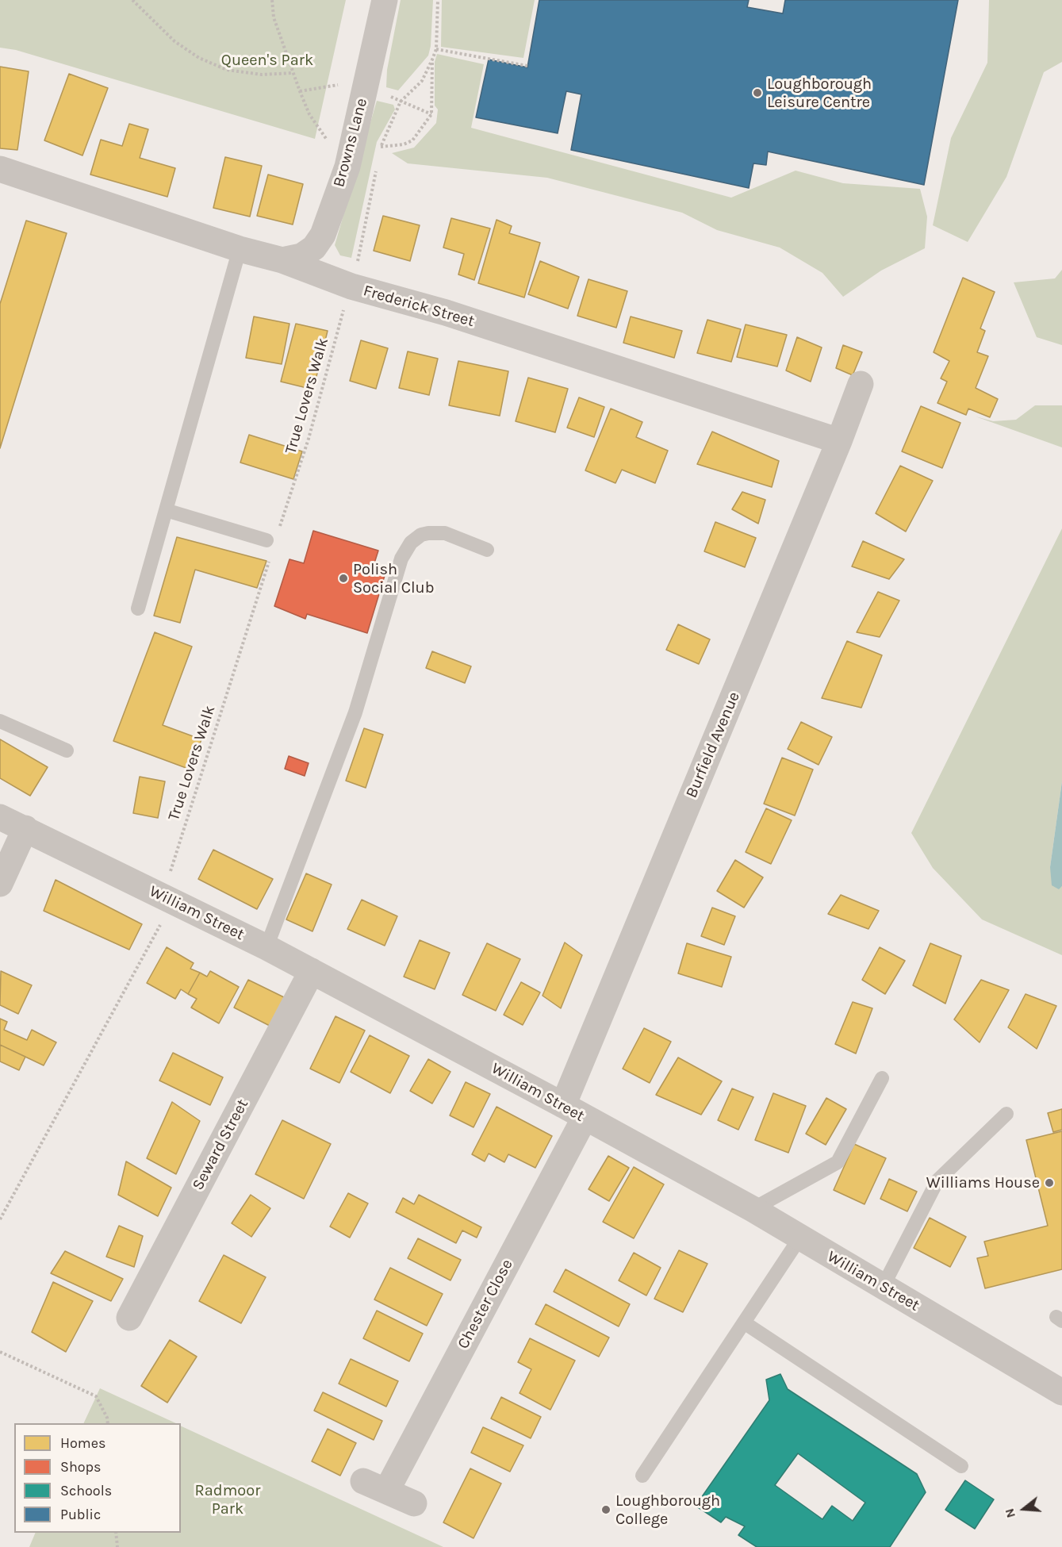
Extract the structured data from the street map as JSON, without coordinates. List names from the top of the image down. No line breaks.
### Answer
{"streets":{"street":["Browns Lane","Frederick Street","Burfield Avenue","William Street","Seward Street","Chester Close"],"path":["True Lovers Walk"]},"crossings":[["Browns Lane","Frederick Street"],["Frederick Street","True Lovers Walk"],["Frederick Street","Burfield Avenue"],["True Lovers Walk","William Street"],["Burfield Avenue","William Street"],["Burfield Avenue","Chester Close"],["William Street","Seward Street"],["William Street","Chester Close"]],"parks":["Queen's Park","Radmoor Park"],"places":["Loughborough Leisure Centre","Polish Social Club","Williams House","Loughborough College"],"legend":["Homes","Shops","Schools","Public"],"north":"left"}
